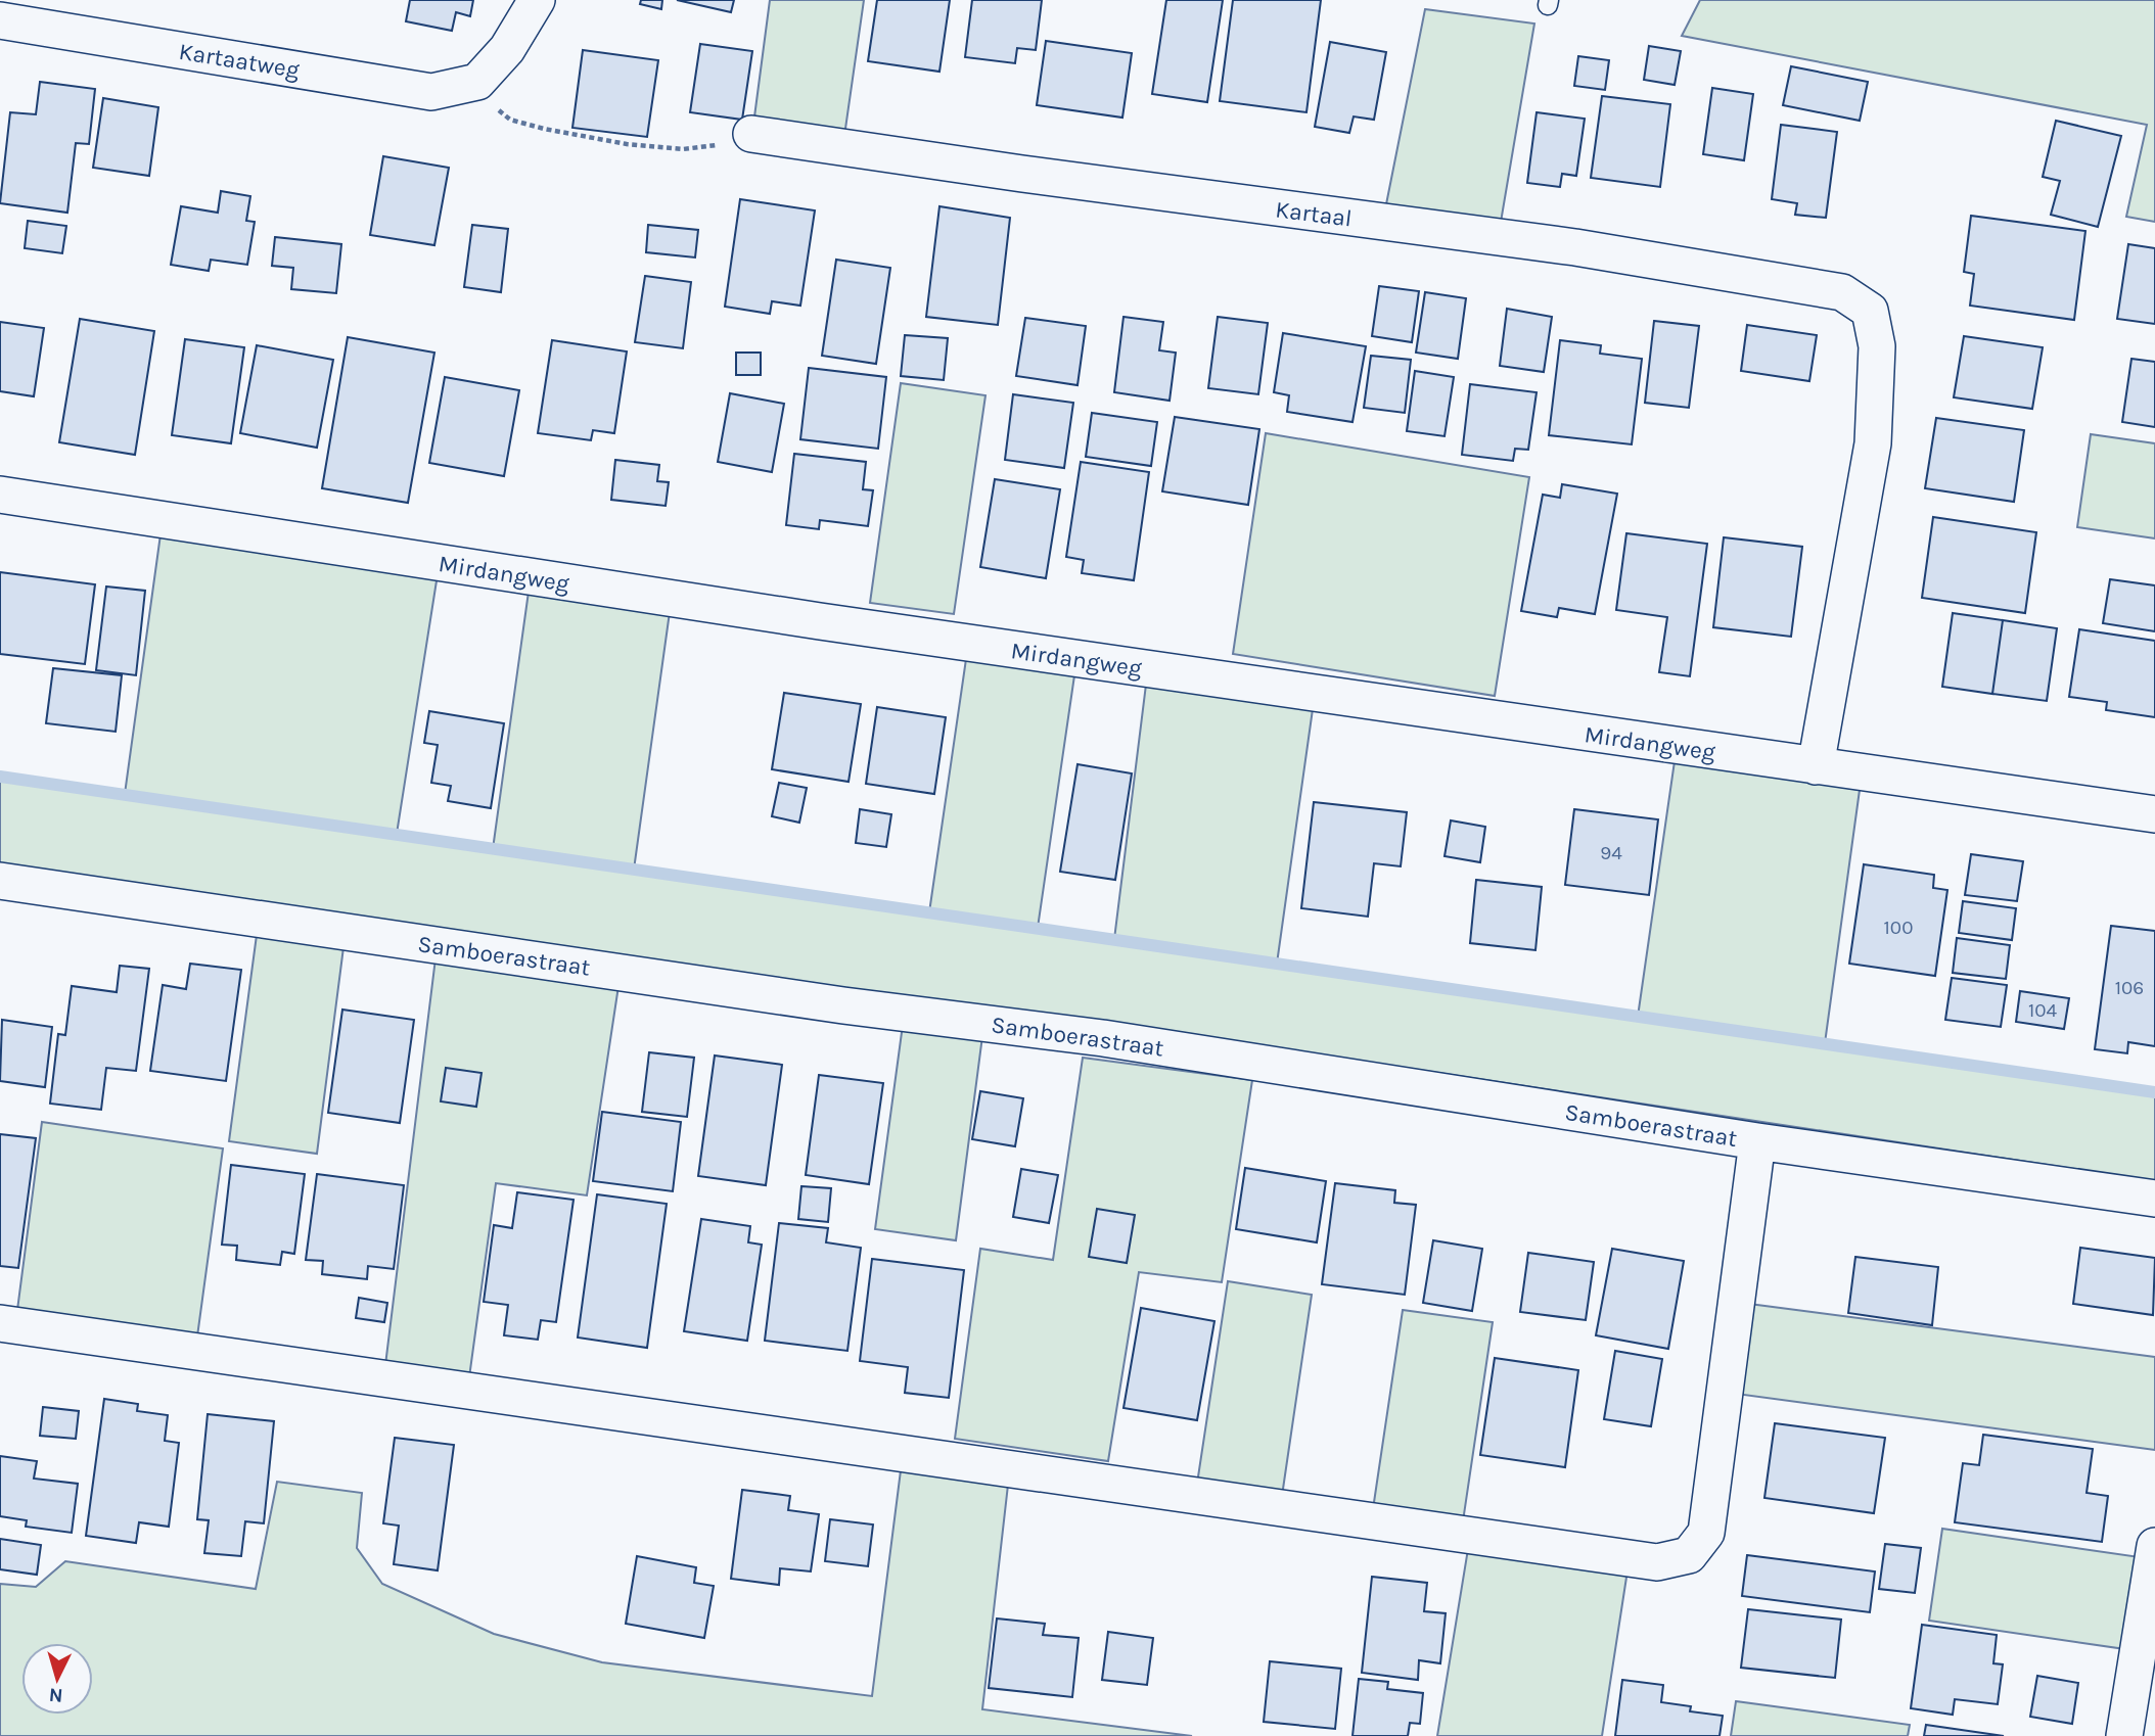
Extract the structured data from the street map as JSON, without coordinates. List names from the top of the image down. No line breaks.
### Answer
{"streets":{"street":["Kartaatweg","Kartaal","Mirdangweg","Samboerastraat"]},"crossings":[["Kartaal","Mirdangweg"]],"house_numbers":["94","100","106","104"],"north":"bottom"}
